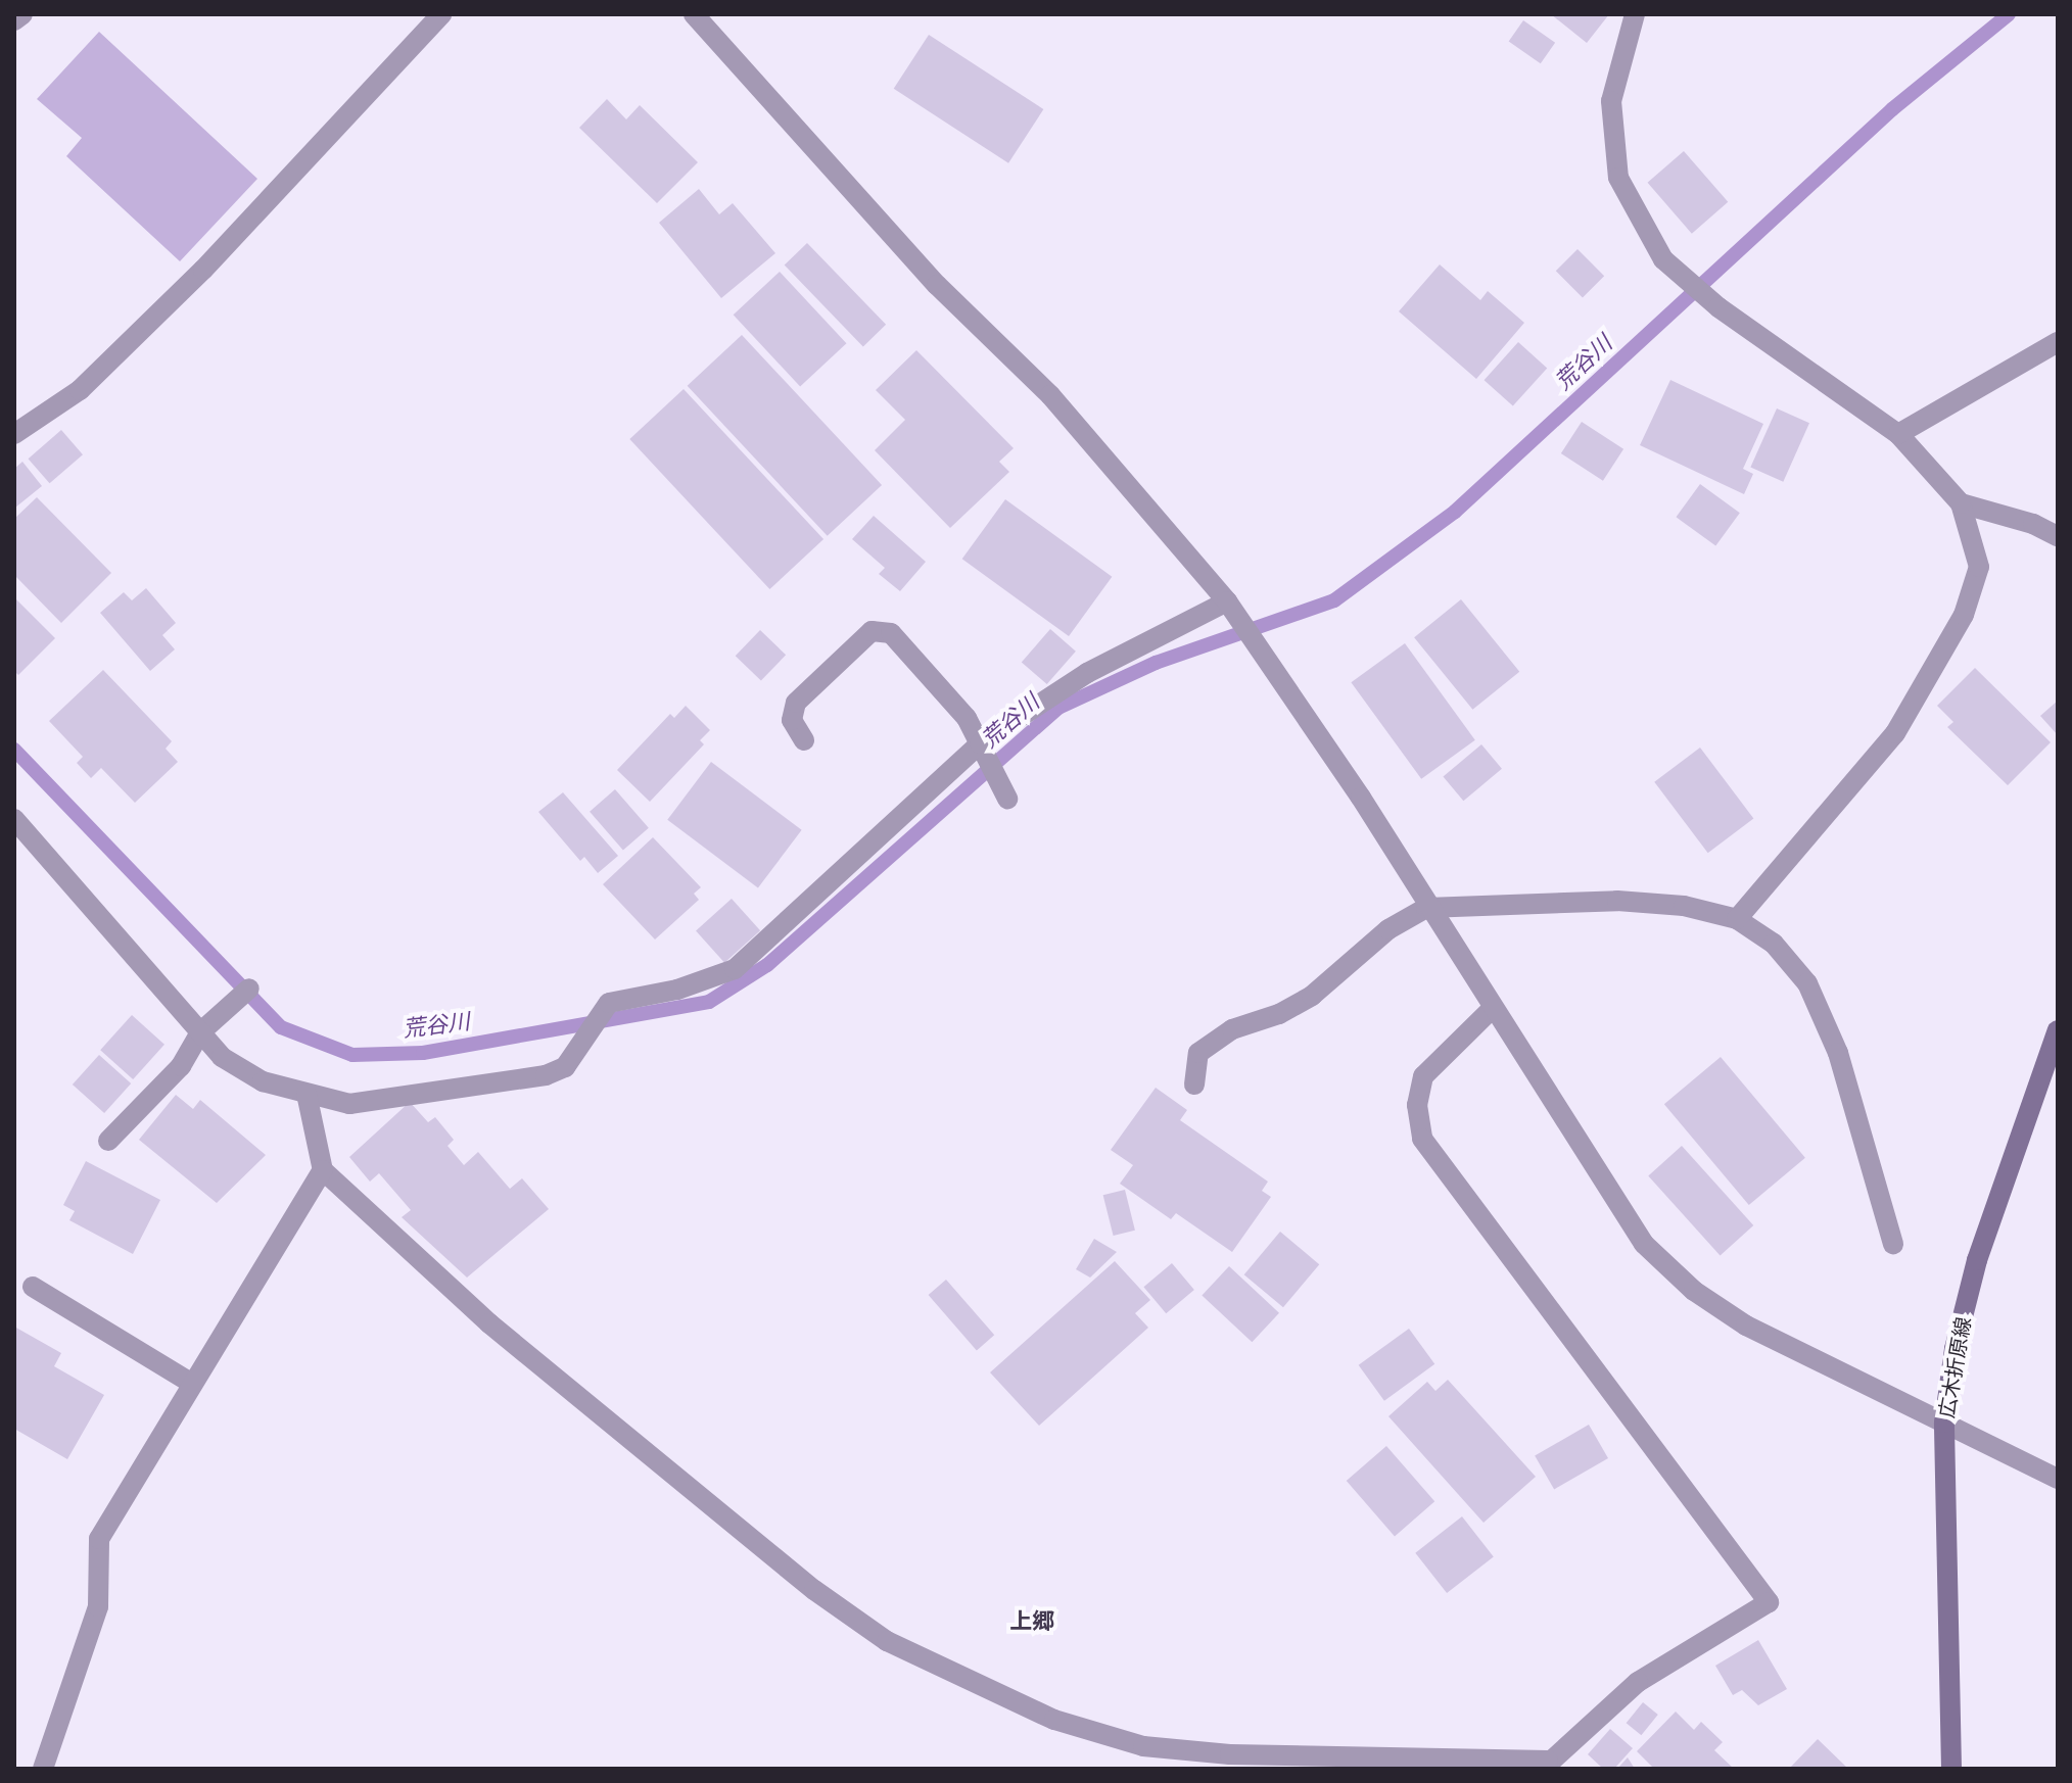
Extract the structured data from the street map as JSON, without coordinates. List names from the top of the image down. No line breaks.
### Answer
{"streets":{"main road":["広木折原線"]},"districts":["上郷"],"water":["荒谷川"]}
